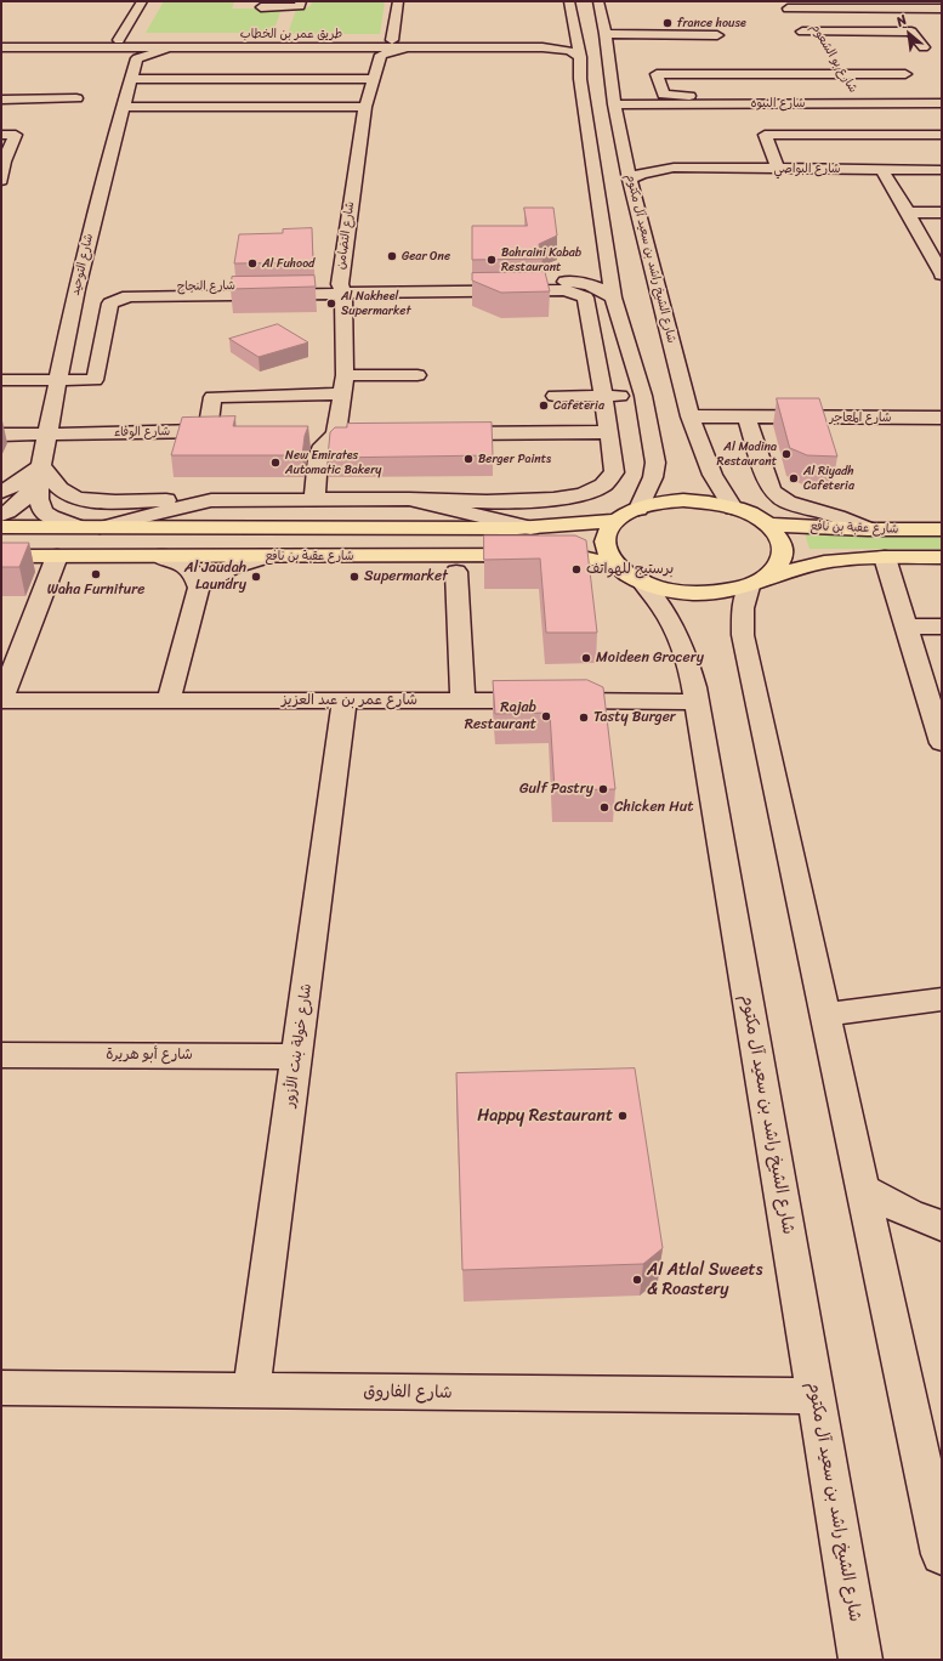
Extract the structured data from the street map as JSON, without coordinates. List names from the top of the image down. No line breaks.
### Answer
{"streets":{"main road":["شارع عقبة بن نافع"],"street":["طريق عمر بن الخطاب","شارع بو الشعوم","شارع النيوه","شارع البواصي","شارع التضامن","شارع الشيخ راشد بن سعيد آل مكتوم","شارع التوحيد","شارع النجاح","شارع المعاجر","شارع الوفاء","شارع عمر بن عبد العزيز","شارع خولة بنت الأزور","شارع أبو هريرة","شارع الفاروق"]},"crossings":[["شارع بو الشعوم","شارع النيوه"],["شارع النيوه","شارع الشيخ راشد بن سعيد آل مكتوم"],["شارع البواصي","شارع الشيخ راشد بن سعيد آل مكتوم"],["شارع التضامن","شارع النجاح"],["شارع التضامن","شارع الوفاء"],["شارع الشيخ راشد بن سعيد آل مكتوم","شارع المعاجر"],["شارع الشيخ راشد بن سعيد آل مكتوم","شارع عقبة بن نافع"],["شارع الشيخ راشد بن سعيد آل مكتوم","شارع عمر بن عبد العزيز"],["شارع الشيخ راشد بن سعيد آل مكتوم","شارع الفاروق"],["شارع التوحيد","شارع النجاح"],["شارع التوحيد","شارع الوفاء"],["شارع التوحيد","شارع عقبة بن نافع"],["شارع عمر بن عبد العزيز","شارع خولة بنت الأزور"],["شارع خولة بنت الأزور","شارع أبو هريرة"],["شارع خولة بنت الأزور","شارع الفاروق"]],"places":["france house","Gear One","Bahraini Kabab Restaurant","Al Fuhood","Al Nakheel Supermarket","Cafeteria","Al Madina Restaurant","Berger Paints","New Emirates Automatic Bakery","Al Riyadh Cafeteria","برستيج للهواتف","Waha Furniture","Al Jaudah Laundry","Supermarket","Moideen Grocery","Rajab Restaurant","Tasty Burger","Gulf Pastry","Chicken Hut","Happy Restaurant","Al Atlal Sweets & Roastery"],"north":"top left"}
